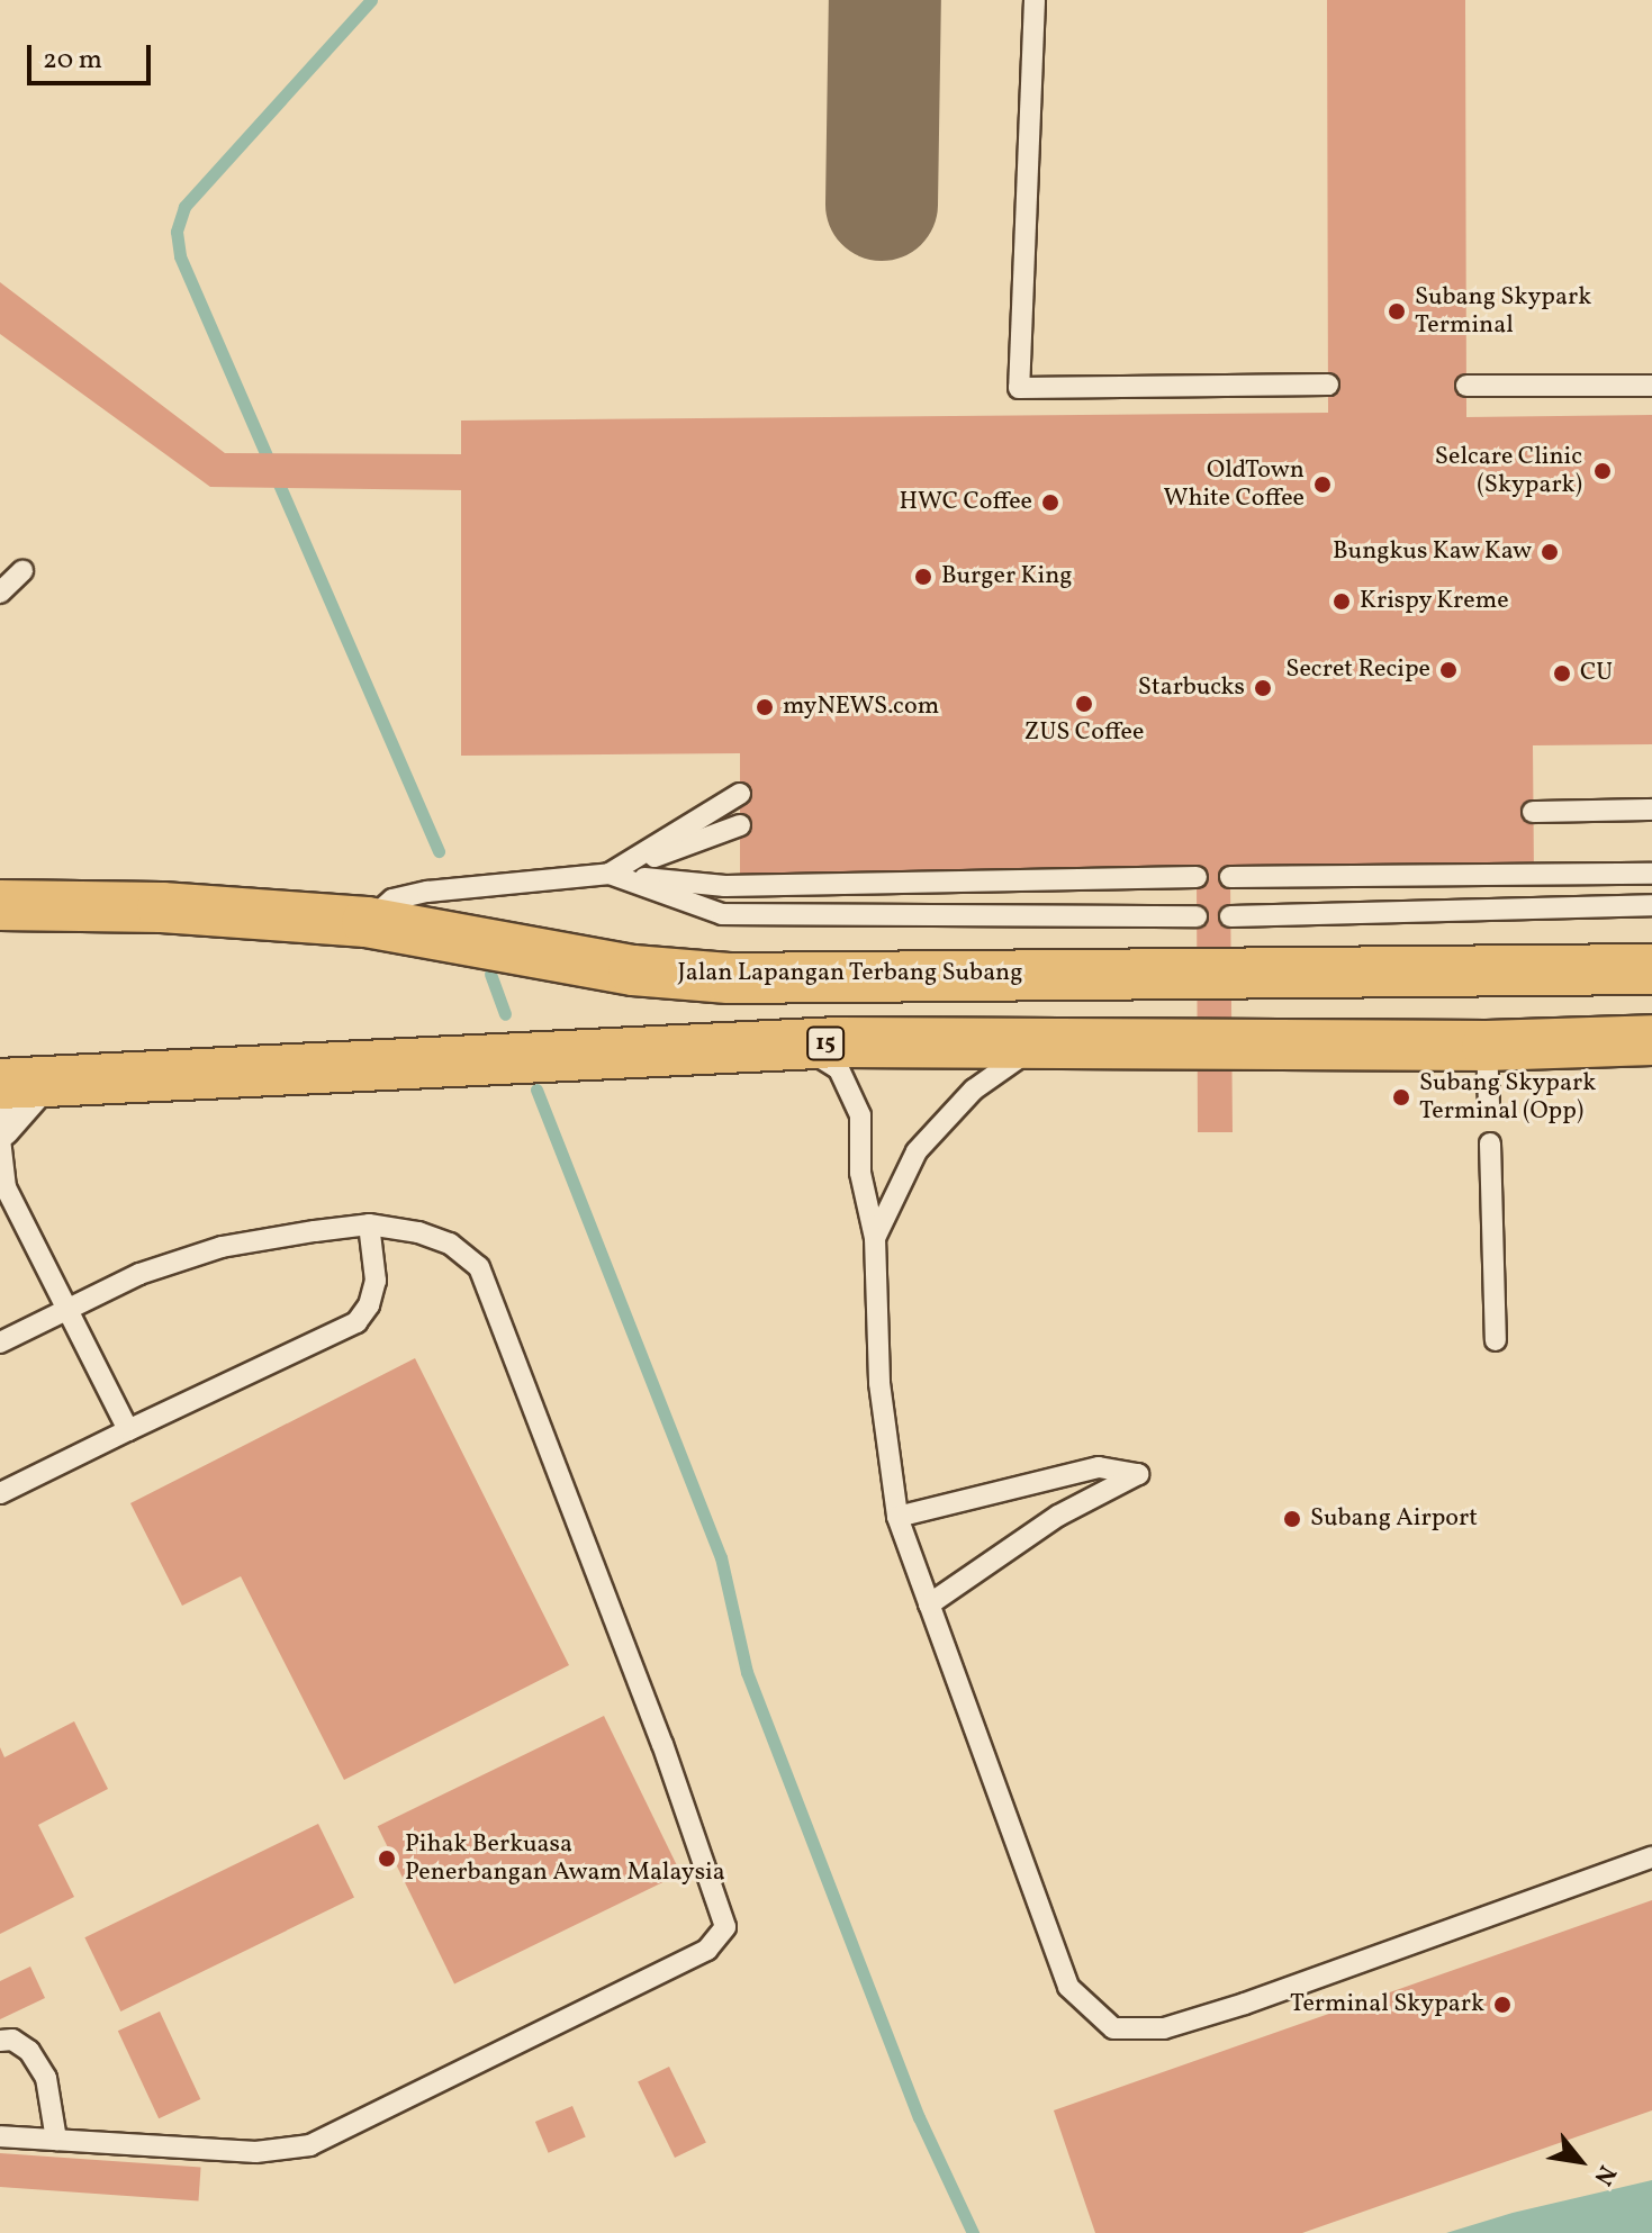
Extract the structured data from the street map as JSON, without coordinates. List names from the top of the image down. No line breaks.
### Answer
{"streets":{"main road":["Jalan Lapangan Terbang Subang","15"]},"places":["Subang Skypark Terminal","Selcare Clinic (Skypark)","OldTown White Coffee","HWC Coffee","Bungkus Kaw Kaw","Burger King","Krispy Kreme","Secret Recipe","CU","Starbucks","ZUS Coffee","myNEWS.com","Subang Skypark Terminal (Opp)","Subang Airport","Pihak Berkuasa Penerbangan Awam Malaysia","Terminal Skypark"],"scale_bar":"20 m","north":"bottom right"}
